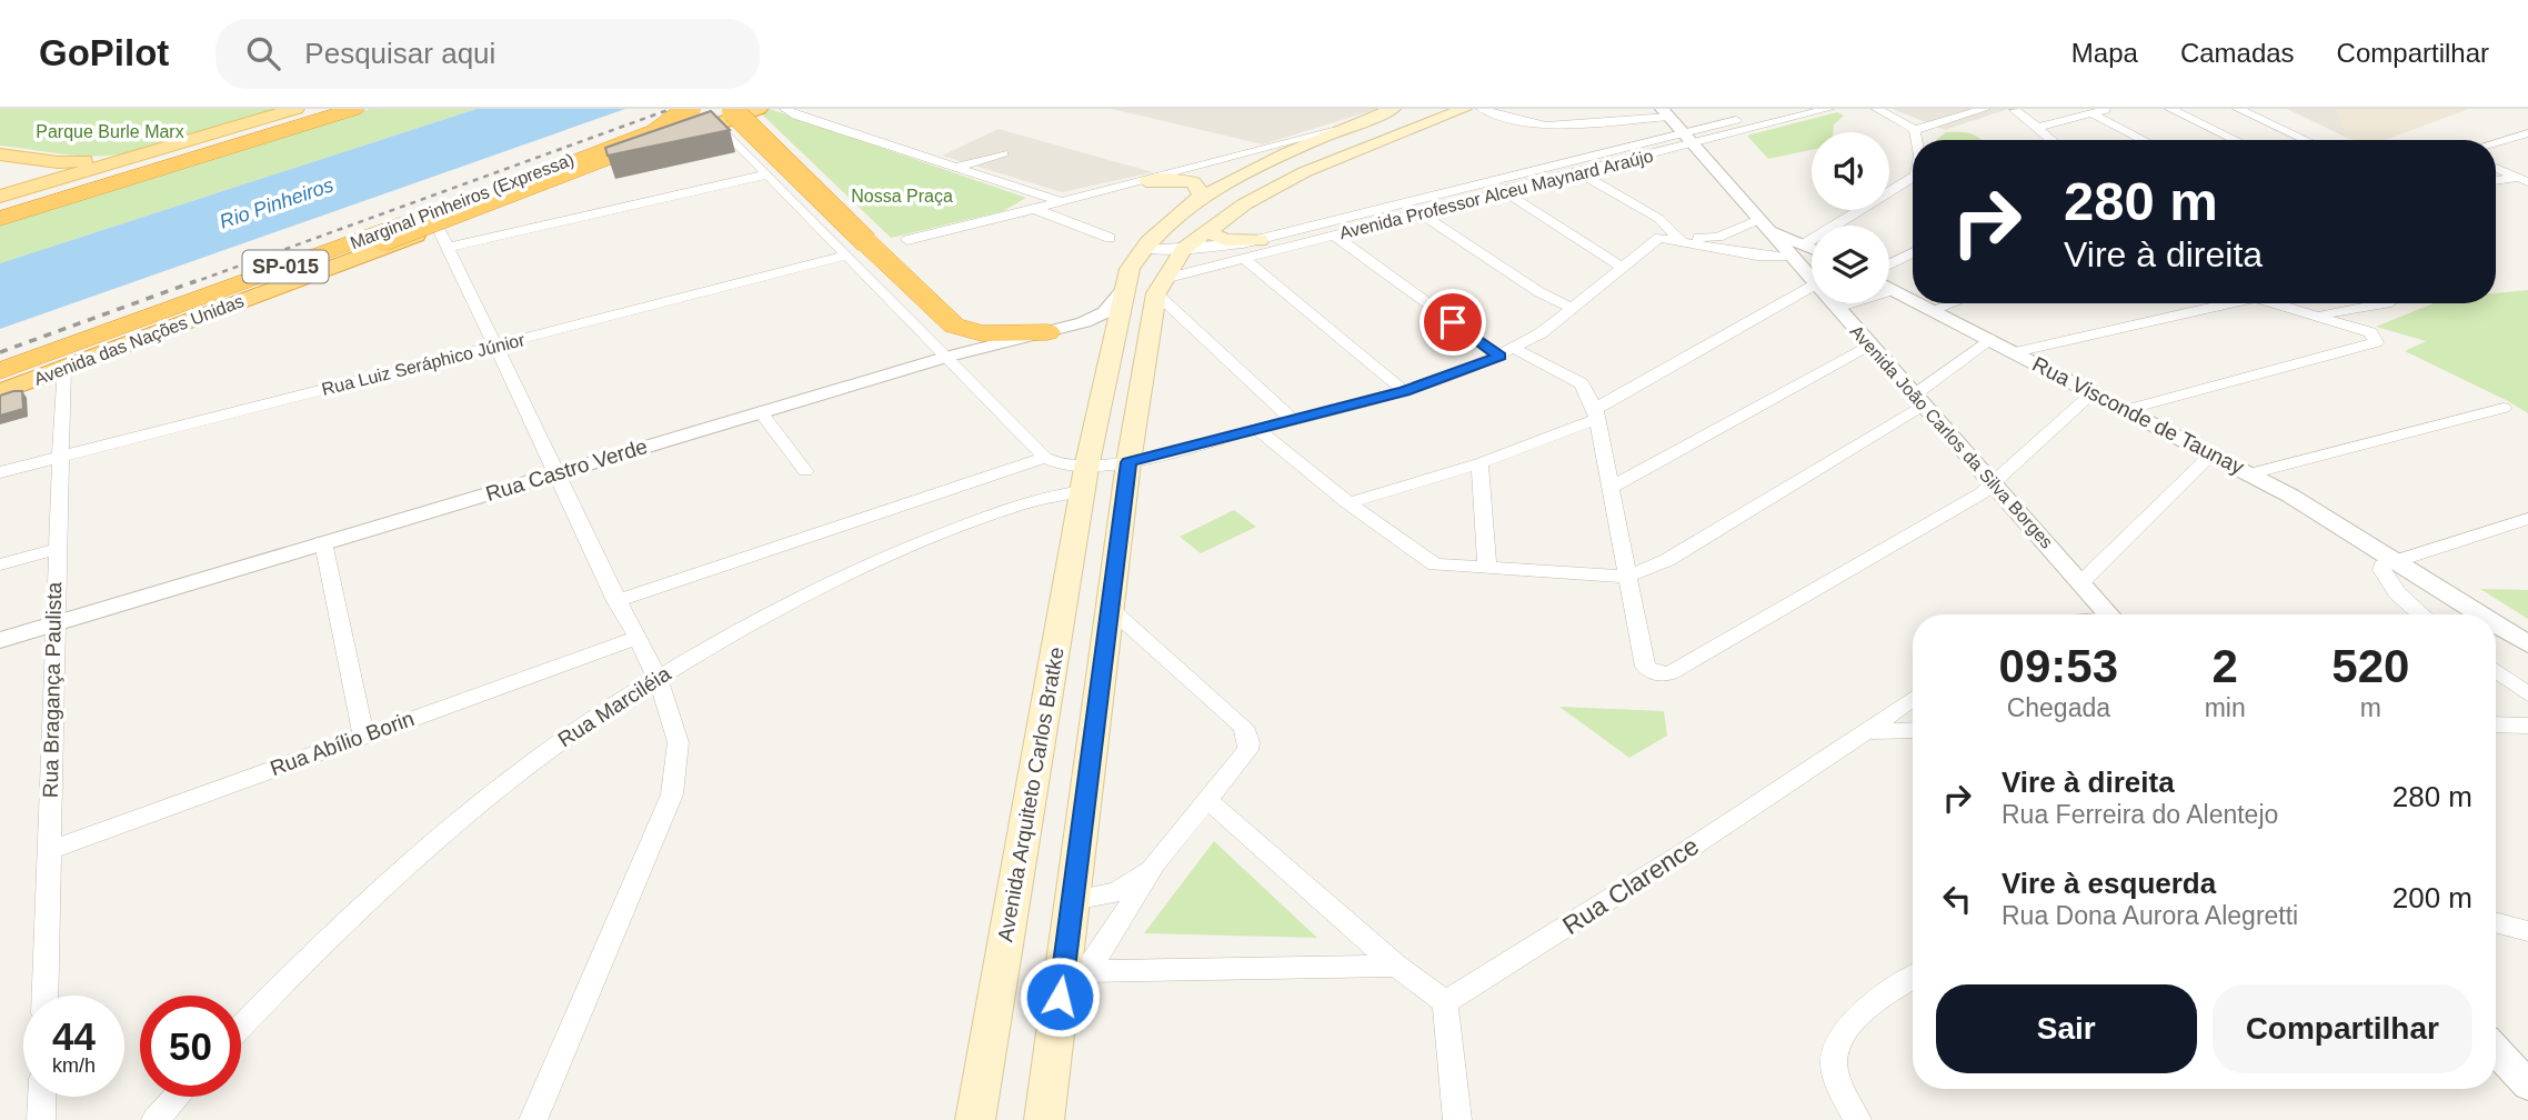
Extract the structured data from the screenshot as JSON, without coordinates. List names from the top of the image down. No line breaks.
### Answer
{"streets":{"highway":["Marginal Pinheiros (Expressa)","SP-015","Avenida das Nações Unidas"],"main road":["Avenida Arquiteto Carlos Bratke"],"street":["Avenida Professor Alceu Maynard Araújo","Rua Luiz Seráphico Júnior","Rua Visconde de Taunay","Avenida João Carlos da Silva Borges","Rua Castro Verde","Rua Bragança Paulista","Rua Marciléia","Rua Abílio Borin","Rua Clarence"]},"crossings":[["Avenida Professor Alceu Maynard Araújo","Avenida João Carlos da Silva Borges"],["Avenida Professor Alceu Maynard Araújo","Avenida Arquiteto Carlos Bratke"],["Marginal Pinheiros (Expressa)","Avenida das Nações Unidas"],["Avenida das Nações Unidas","Rua Bragança Paulista"],["Rua Luiz Seráphico Júnior","Rua Bragança Paulista"],["Rua Castro Verde","Rua Bragança Paulista"],["Rua Castro Verde","Avenida Arquiteto Carlos Bratke"],["Rua Bragança Paulista","Rua Abílio Borin"],["Rua Marciléia","Avenida Arquiteto Carlos Bratke"]],"water":["Rio Pinheiros"],"parks":["Parque Burle Marx","Nossa Praça"],"page":{"header":"GoPilot","search":"Pesquisar aqui","nav":["Mapa","Camadas","Compartilhar"],"turn":["280 m","Vire à direita"],"eta":["09:53","Chegada","2","min","520","m"],"list":[{"name":"Vire à direita","note":"Rua Ferreira do Alentejo","value":"280 m"},{"name":"Vire à esquerda","note":"Rua Dona Aurora Alegretti","value":"200 m"}],"buttons":["Sair","Compartilhar"],"speed":"44 km/h","limit":"50"}}
